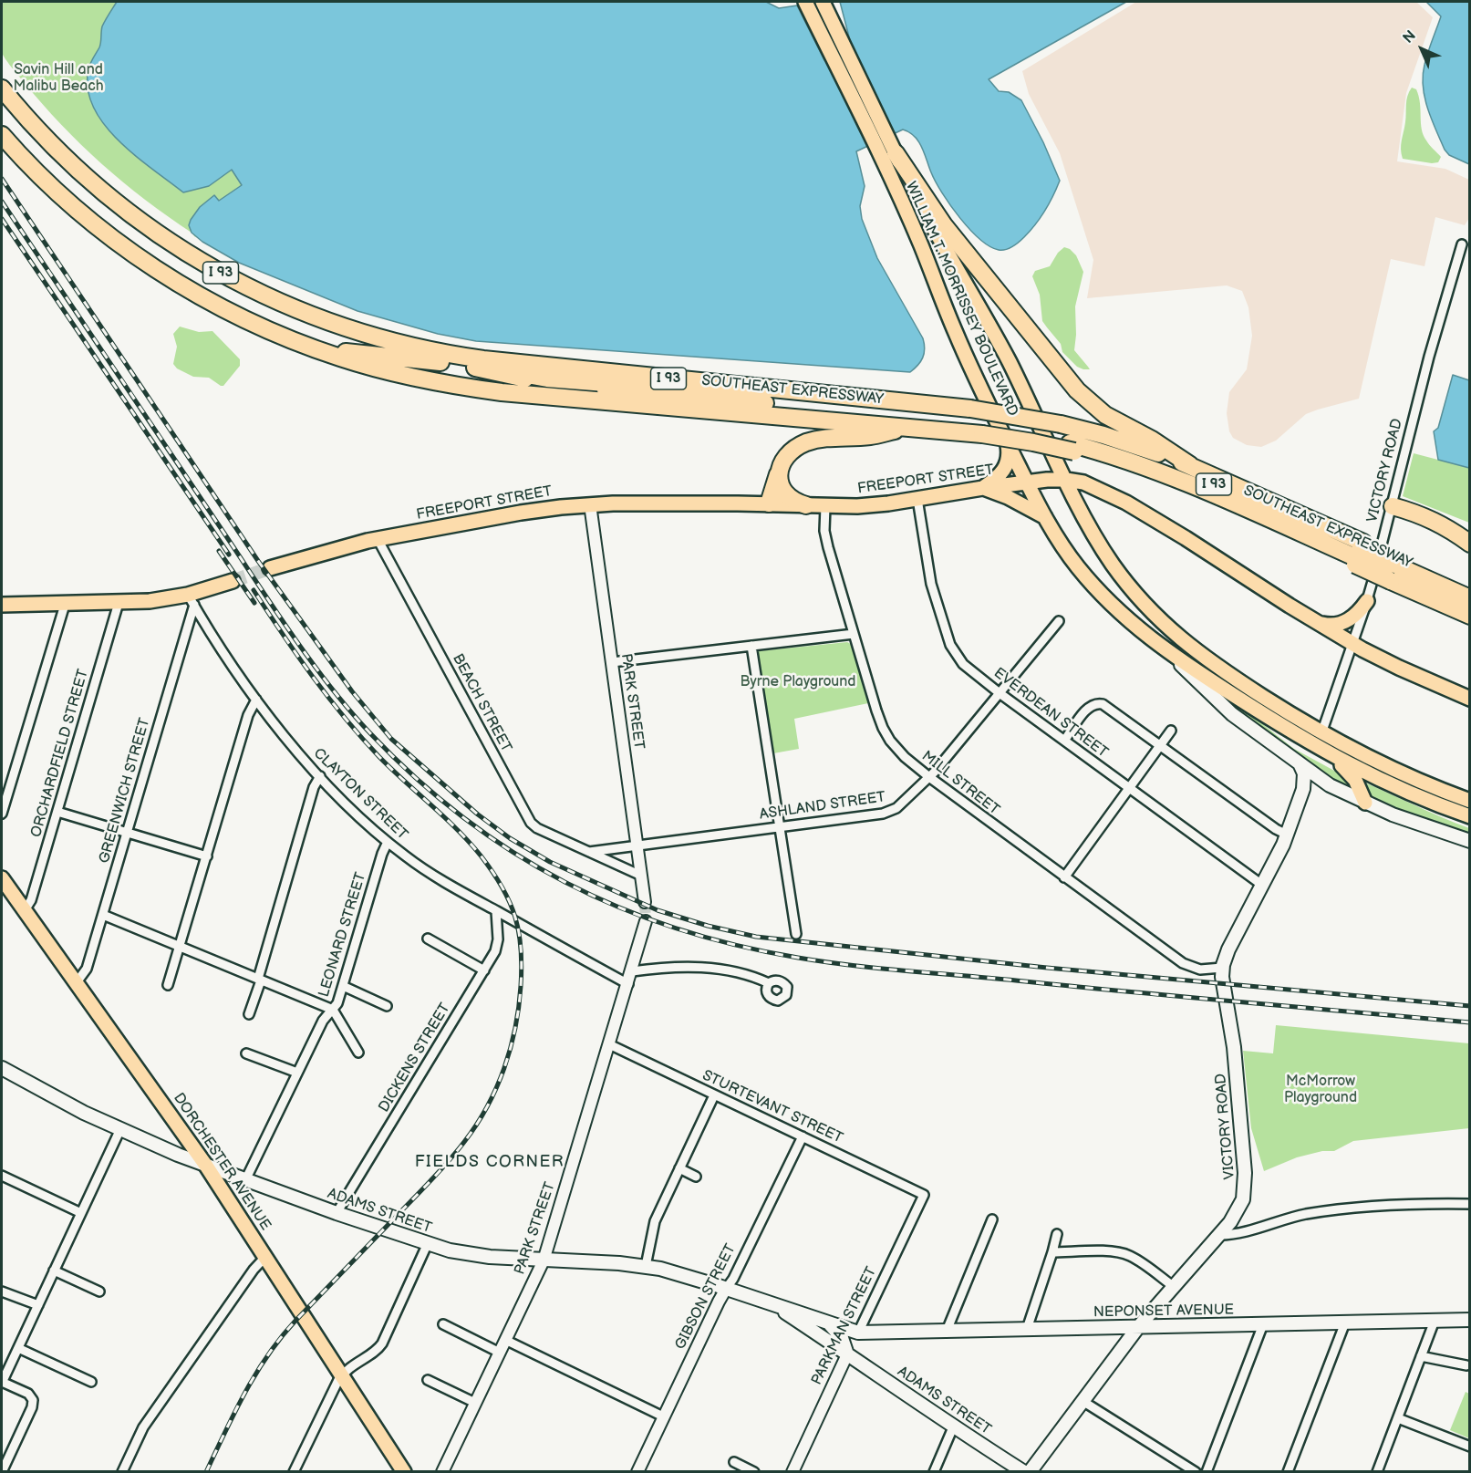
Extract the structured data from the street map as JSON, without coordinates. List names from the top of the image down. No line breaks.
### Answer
{"streets":{"highway":["I 93","SOUTHEAST EXPRESSWAY"],"main road":["WILLIAM T. MORRISSEY BOULEVARD","VICTORY ROAD","FREEPORT STREET","DORCHESTER AVENUE","ADAMS STREET","NEPONSET AVENUE","PARKMAN STREET"],"street":["PARK STREET","BEACH STREET","EVERDEAN STREET","ORCHARDFIELD STREET","MILL STREET","GREENWICH STREET","CLAYTON STREET","ASHLAND STREET","LEONARD STREET","DICKENS STREET","STURTEVANT STREET","GIBSON STREET"]},"crossings":[["I 93","SOUTHEAST EXPRESSWAY"],["WILLIAM T. MORRISSEY BOULEVARD","VICTORY ROAD"],["WILLIAM T. MORRISSEY BOULEVARD","FREEPORT STREET"],["VICTORY ROAD","FREEPORT STREET"],["VICTORY ROAD","EVERDEAN STREET"],["VICTORY ROAD","MILL STREET"],["VICTORY ROAD","NEPONSET AVENUE"],["FREEPORT STREET","PARK STREET"],["FREEPORT STREET","BEACH STREET"],["FREEPORT STREET","EVERDEAN STREET"],["FREEPORT STREET","MILL STREET"],["PARK STREET","BEACH STREET"],["PARK STREET","CLAYTON STREET"],["PARK STREET","ASHLAND STREET"],["PARK STREET","STURTEVANT STREET"],["PARK STREET","ADAMS STREET"],["EVERDEAN STREET","ASHLAND STREET"],["ORCHARDFIELD STREET","DORCHESTER AVENUE"],["MILL STREET","ASHLAND STREET"],["GREENWICH STREET","CLAYTON STREET"],["GREENWICH STREET","DORCHESTER AVENUE"],["CLAYTON STREET","LEONARD STREET"],["CLAYTON STREET","DICKENS STREET"],["LEONARD STREET","ADAMS STREET"],["DICKENS STREET","ADAMS STREET"],["STURTEVANT STREET","GIBSON STREET"],["STURTEVANT STREET","PARKMAN STREET"],["DORCHESTER AVENUE","ADAMS STREET"],["ADAMS STREET","GIBSON STREET"],["ADAMS STREET","NEPONSET AVENUE"],["ADAMS STREET","PARKMAN STREET"],["NEPONSET AVENUE","PARKMAN STREET"]],"districts":["FIELDS CORNER"],"parks":["Savin Hill and Malibu Beach","Byrne Playground","McMorrow Playground"],"north":"top left"}
